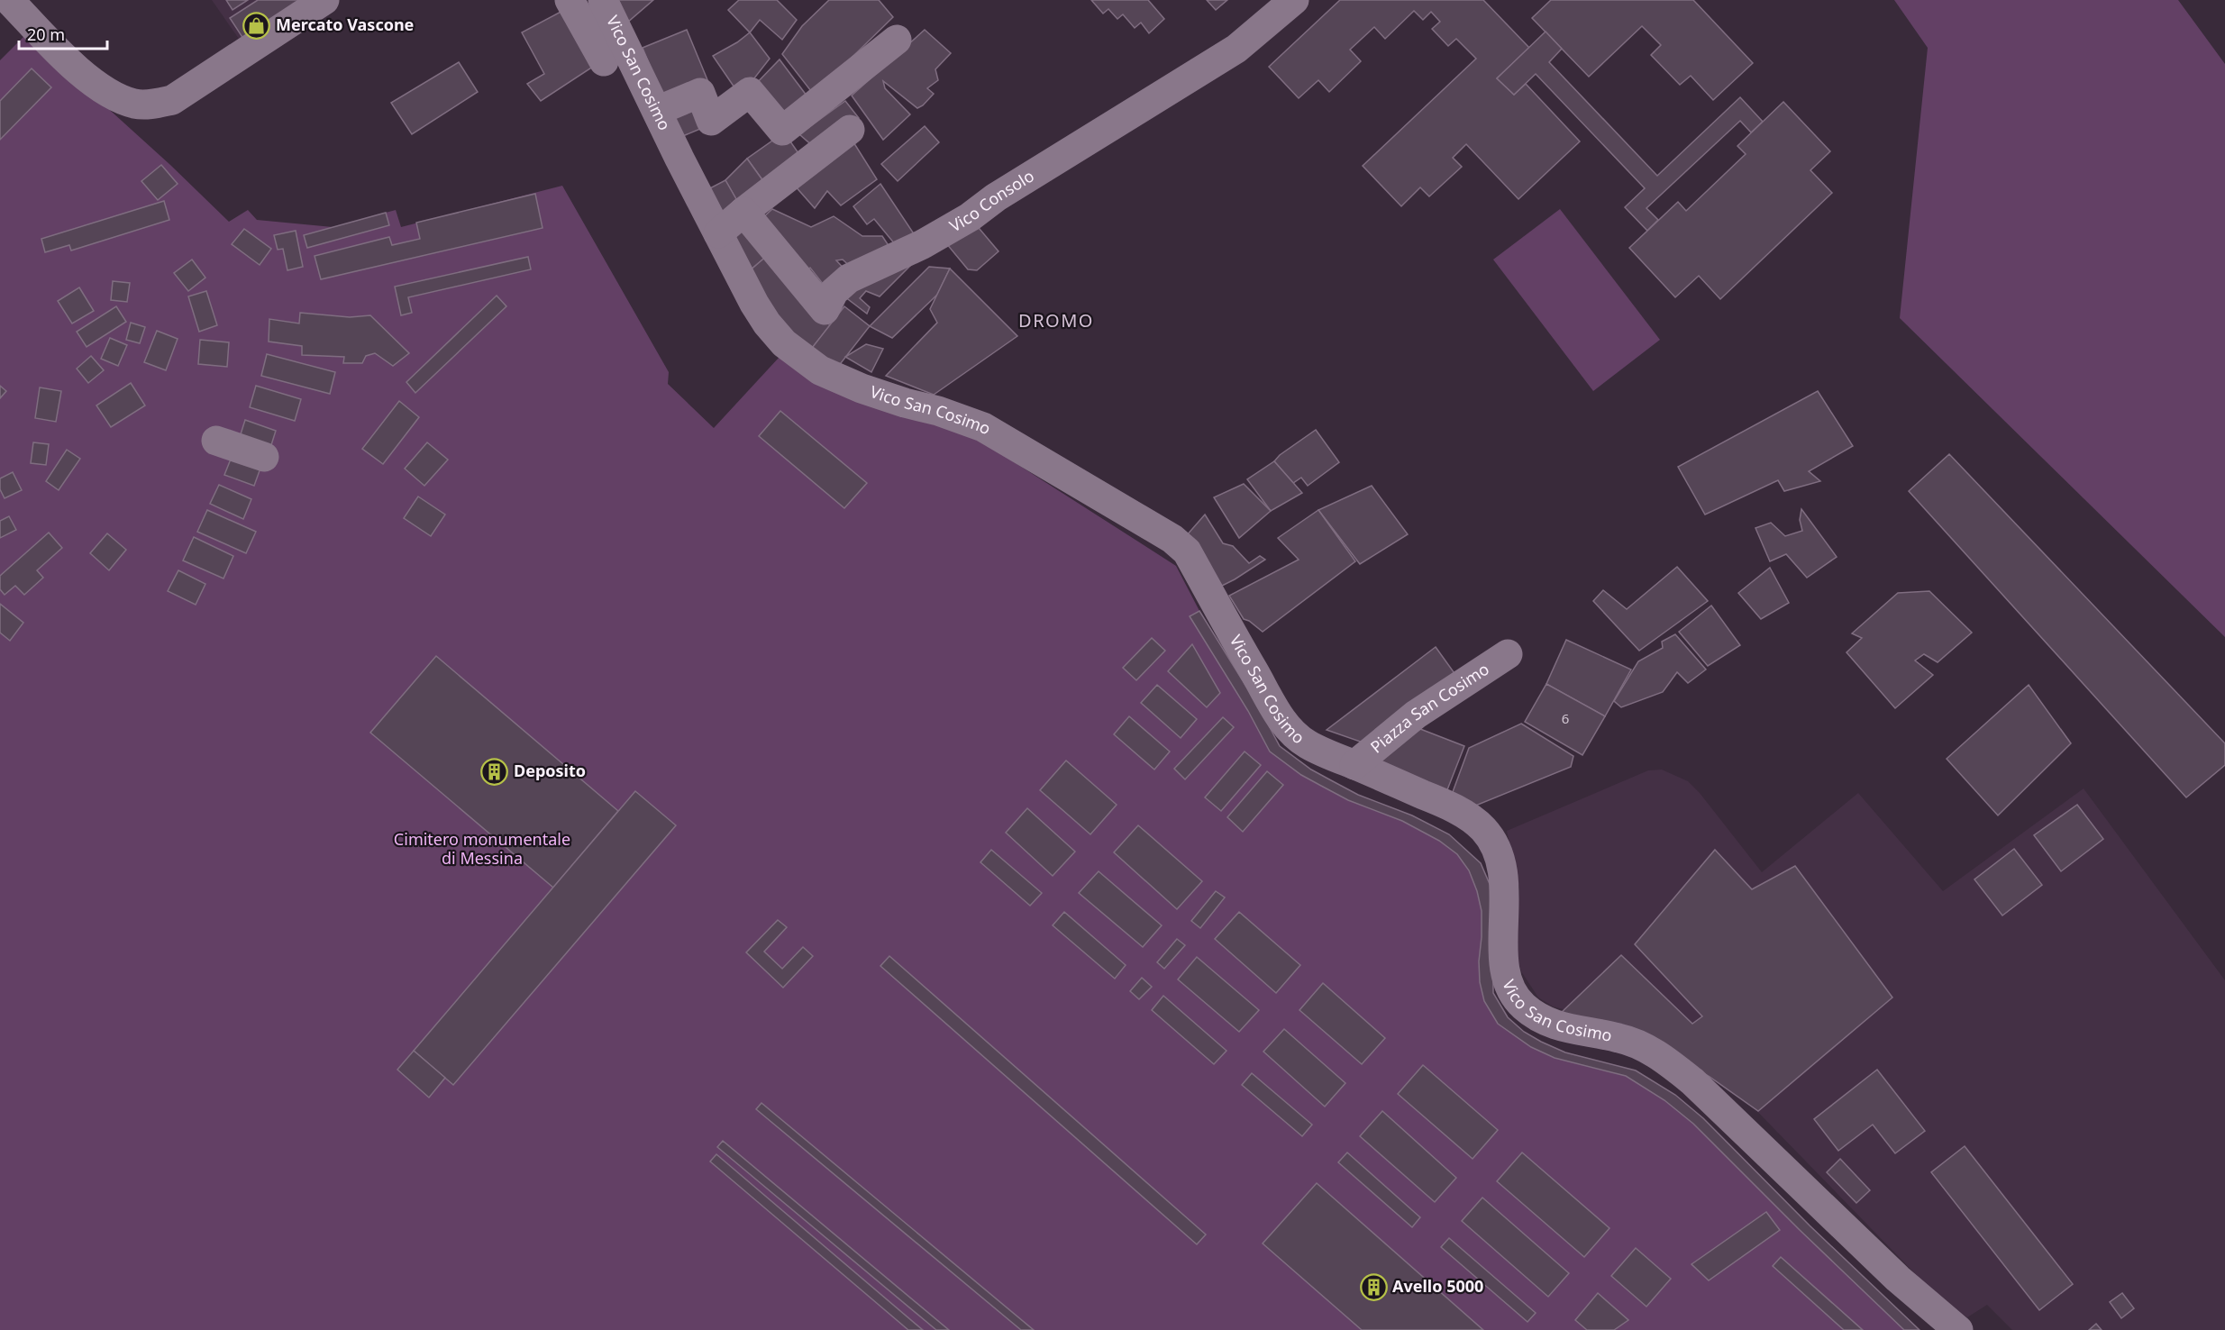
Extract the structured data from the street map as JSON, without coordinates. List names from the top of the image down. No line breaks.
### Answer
{"streets":{"street":["Vico San Cosimo","Vico Consolo","Piazza San Cosimo"]},"crossings":[["Vico San Cosimo","Piazza San Cosimo"]],"districts":["DROMO"],"parks":["Cimitero monumentale di Messina"],"places":{"shop":["Mercato Vascone"],"building":["Deposito","Avello 5000"]},"house_numbers":["6"],"scale_bar":"20 m"}
